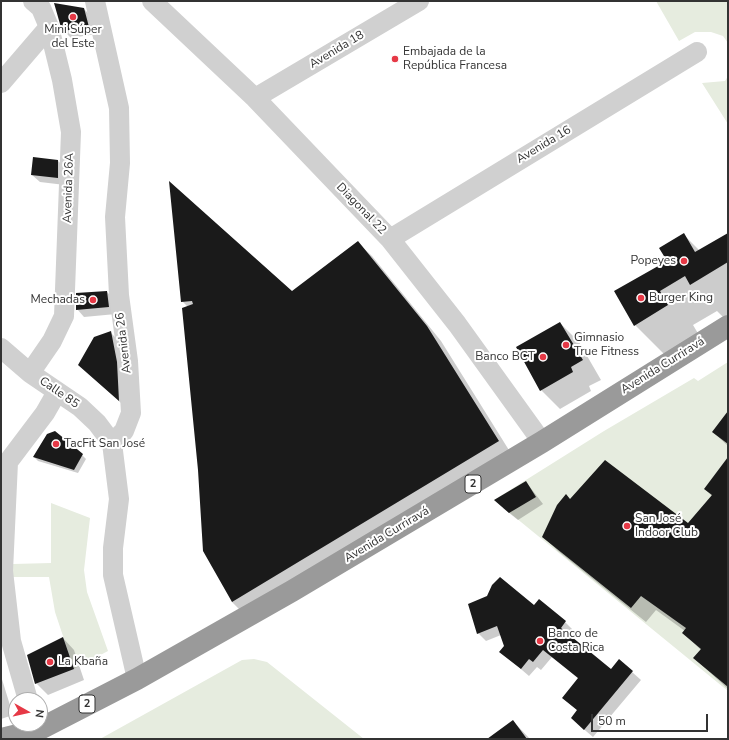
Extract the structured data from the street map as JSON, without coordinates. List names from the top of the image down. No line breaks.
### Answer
{"streets":{"highway":["Avenida Curriravá","2"],"street":["Avenida 18","Avenida 16","Avenida 26A","Diagonal 22","Avenida 26","Calle 85"]},"crossings":[["Avenida 18","Diagonal 22"],["Avenida 16","Diagonal 22"],["Avenida 26A","Calle 85"],["Diagonal 22","Avenida Curriravá"],["Avenida 26","Calle 85"]],"places":["Mini Súper del Este","Embajada de la República Francesa","Popeyes","Burger King","Mechadas","Gimnasio True Fitness","Banco BCT","TacFit San José","San José Indoor Club","Banco de Costa Rica","La Kbaña"],"scale_bar":"50 m","north":"right"}
